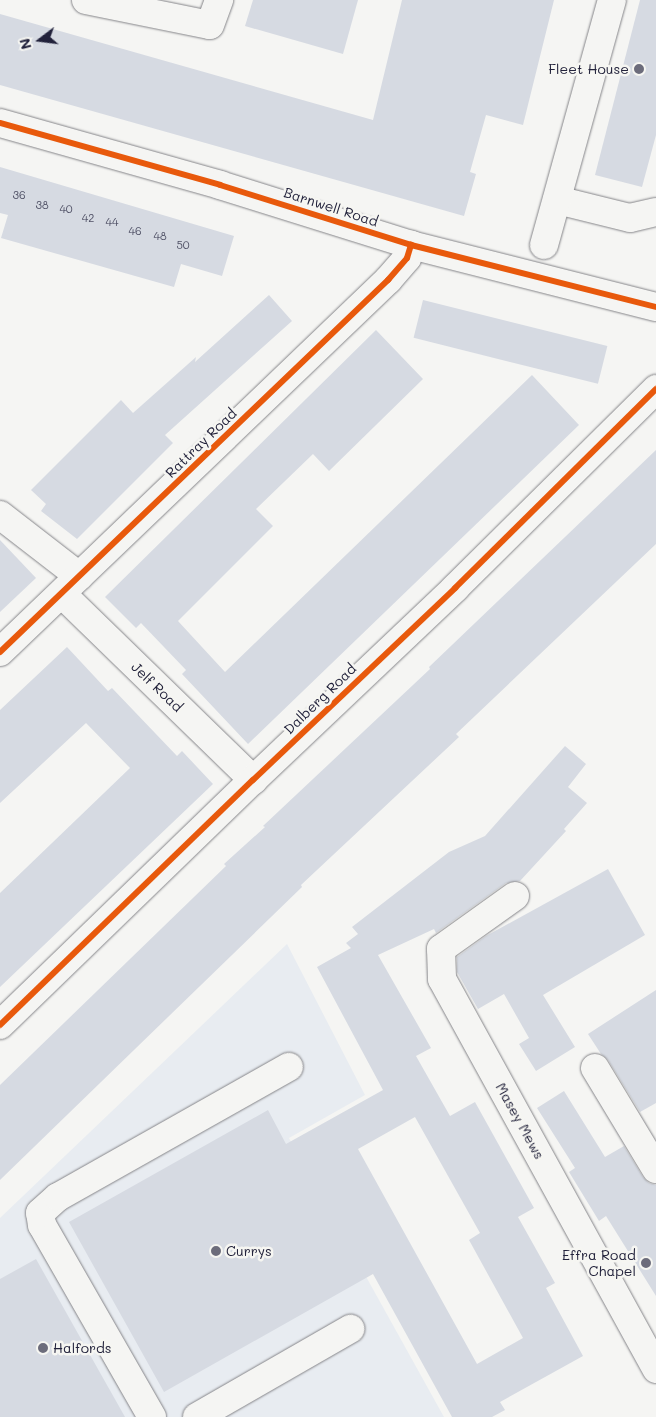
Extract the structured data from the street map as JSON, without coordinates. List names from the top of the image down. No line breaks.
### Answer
{"streets":{"street":["Barnwell Road","Rattray Road","Jelf Road","Dalberg Road","Masey Mews"]},"crossings":[["Barnwell Road","Rattray Road"],["Rattray Road","Jelf Road"],["Jelf Road","Dalberg Road"]],"places":["Fleet House","Currys","Effra Road Chapel","Halfords"],"house_numbers":["36","38","40","42","44","46","48","50"],"north":"left"}
